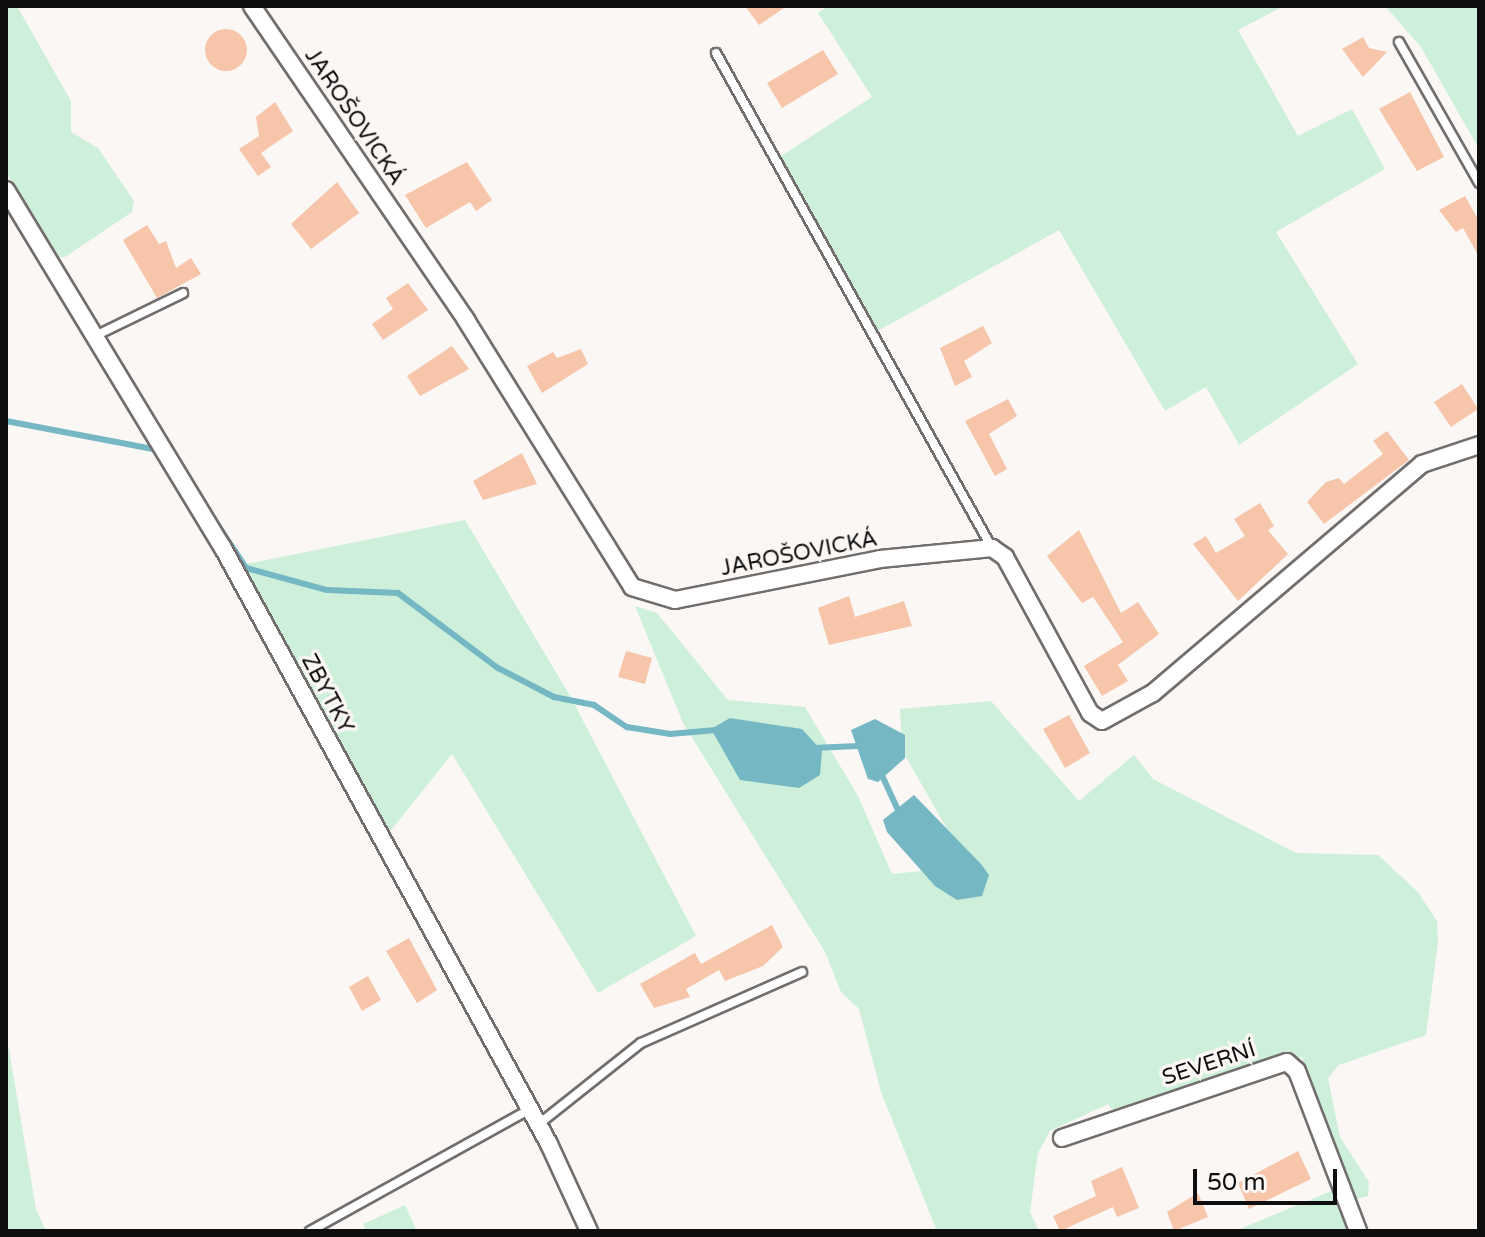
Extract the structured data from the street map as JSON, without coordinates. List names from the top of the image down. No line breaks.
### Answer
{"streets":{"street":["JAROŠOVICKÁ","ZBYTKY","SEVERNÍ"]},"scale_bar":"50 m"}
